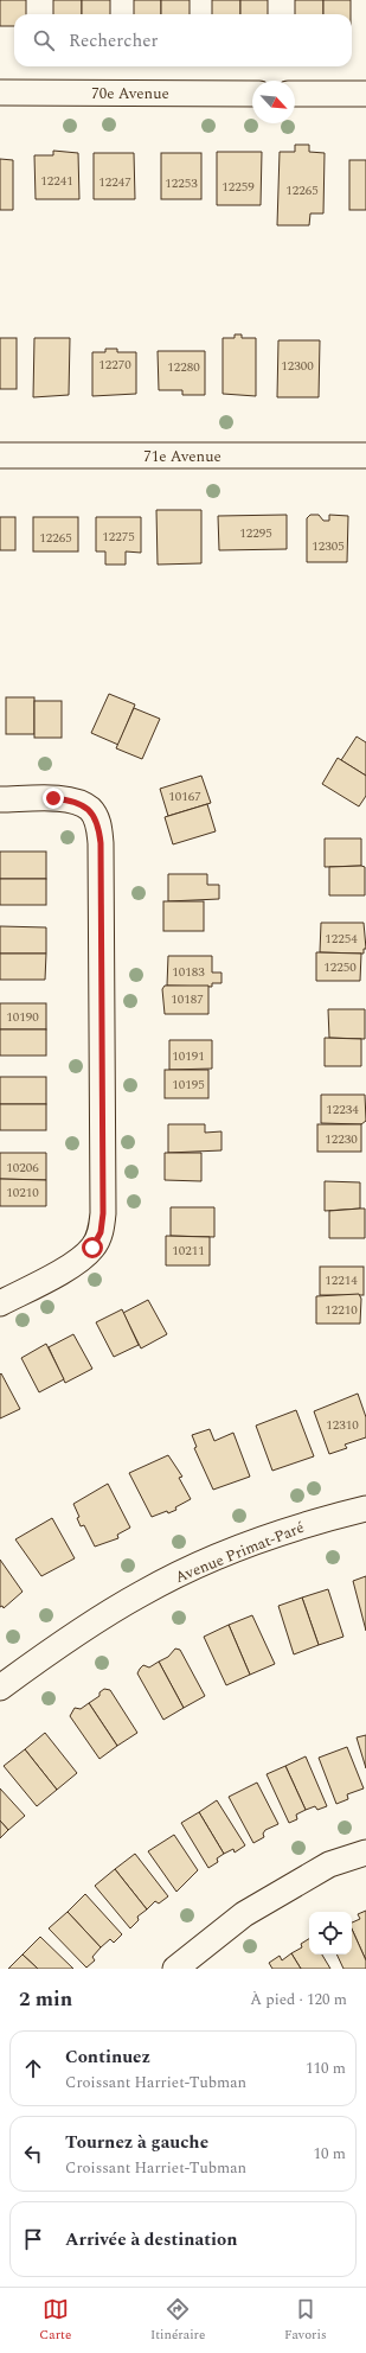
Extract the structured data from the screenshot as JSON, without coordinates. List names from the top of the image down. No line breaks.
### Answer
{"streets":{"street":["70e Avenue","71e Avenue","Avenue Primat-Paré"]},"house_numbers":["12241","12247","12253","12259","12265","12270","12300","12280","12295","12275","12265","12305","10167","12254","12250","10183","10187","10190","10191","10195","12234","12230","10206","10210","10211","12214","12210","12310"],"north":"bottom right","page":{"search":"Rechercher","heading":["2 min","À pied · 120 m"],"list":[["Continuez","Croissant Harriet-Tubman","110 m"],["Tournez à gauche","Croissant Harriet-Tubman","10 m"],"Arrivée à destination"],"nav":["Carte","Itinéraire","Favoris"]}}
